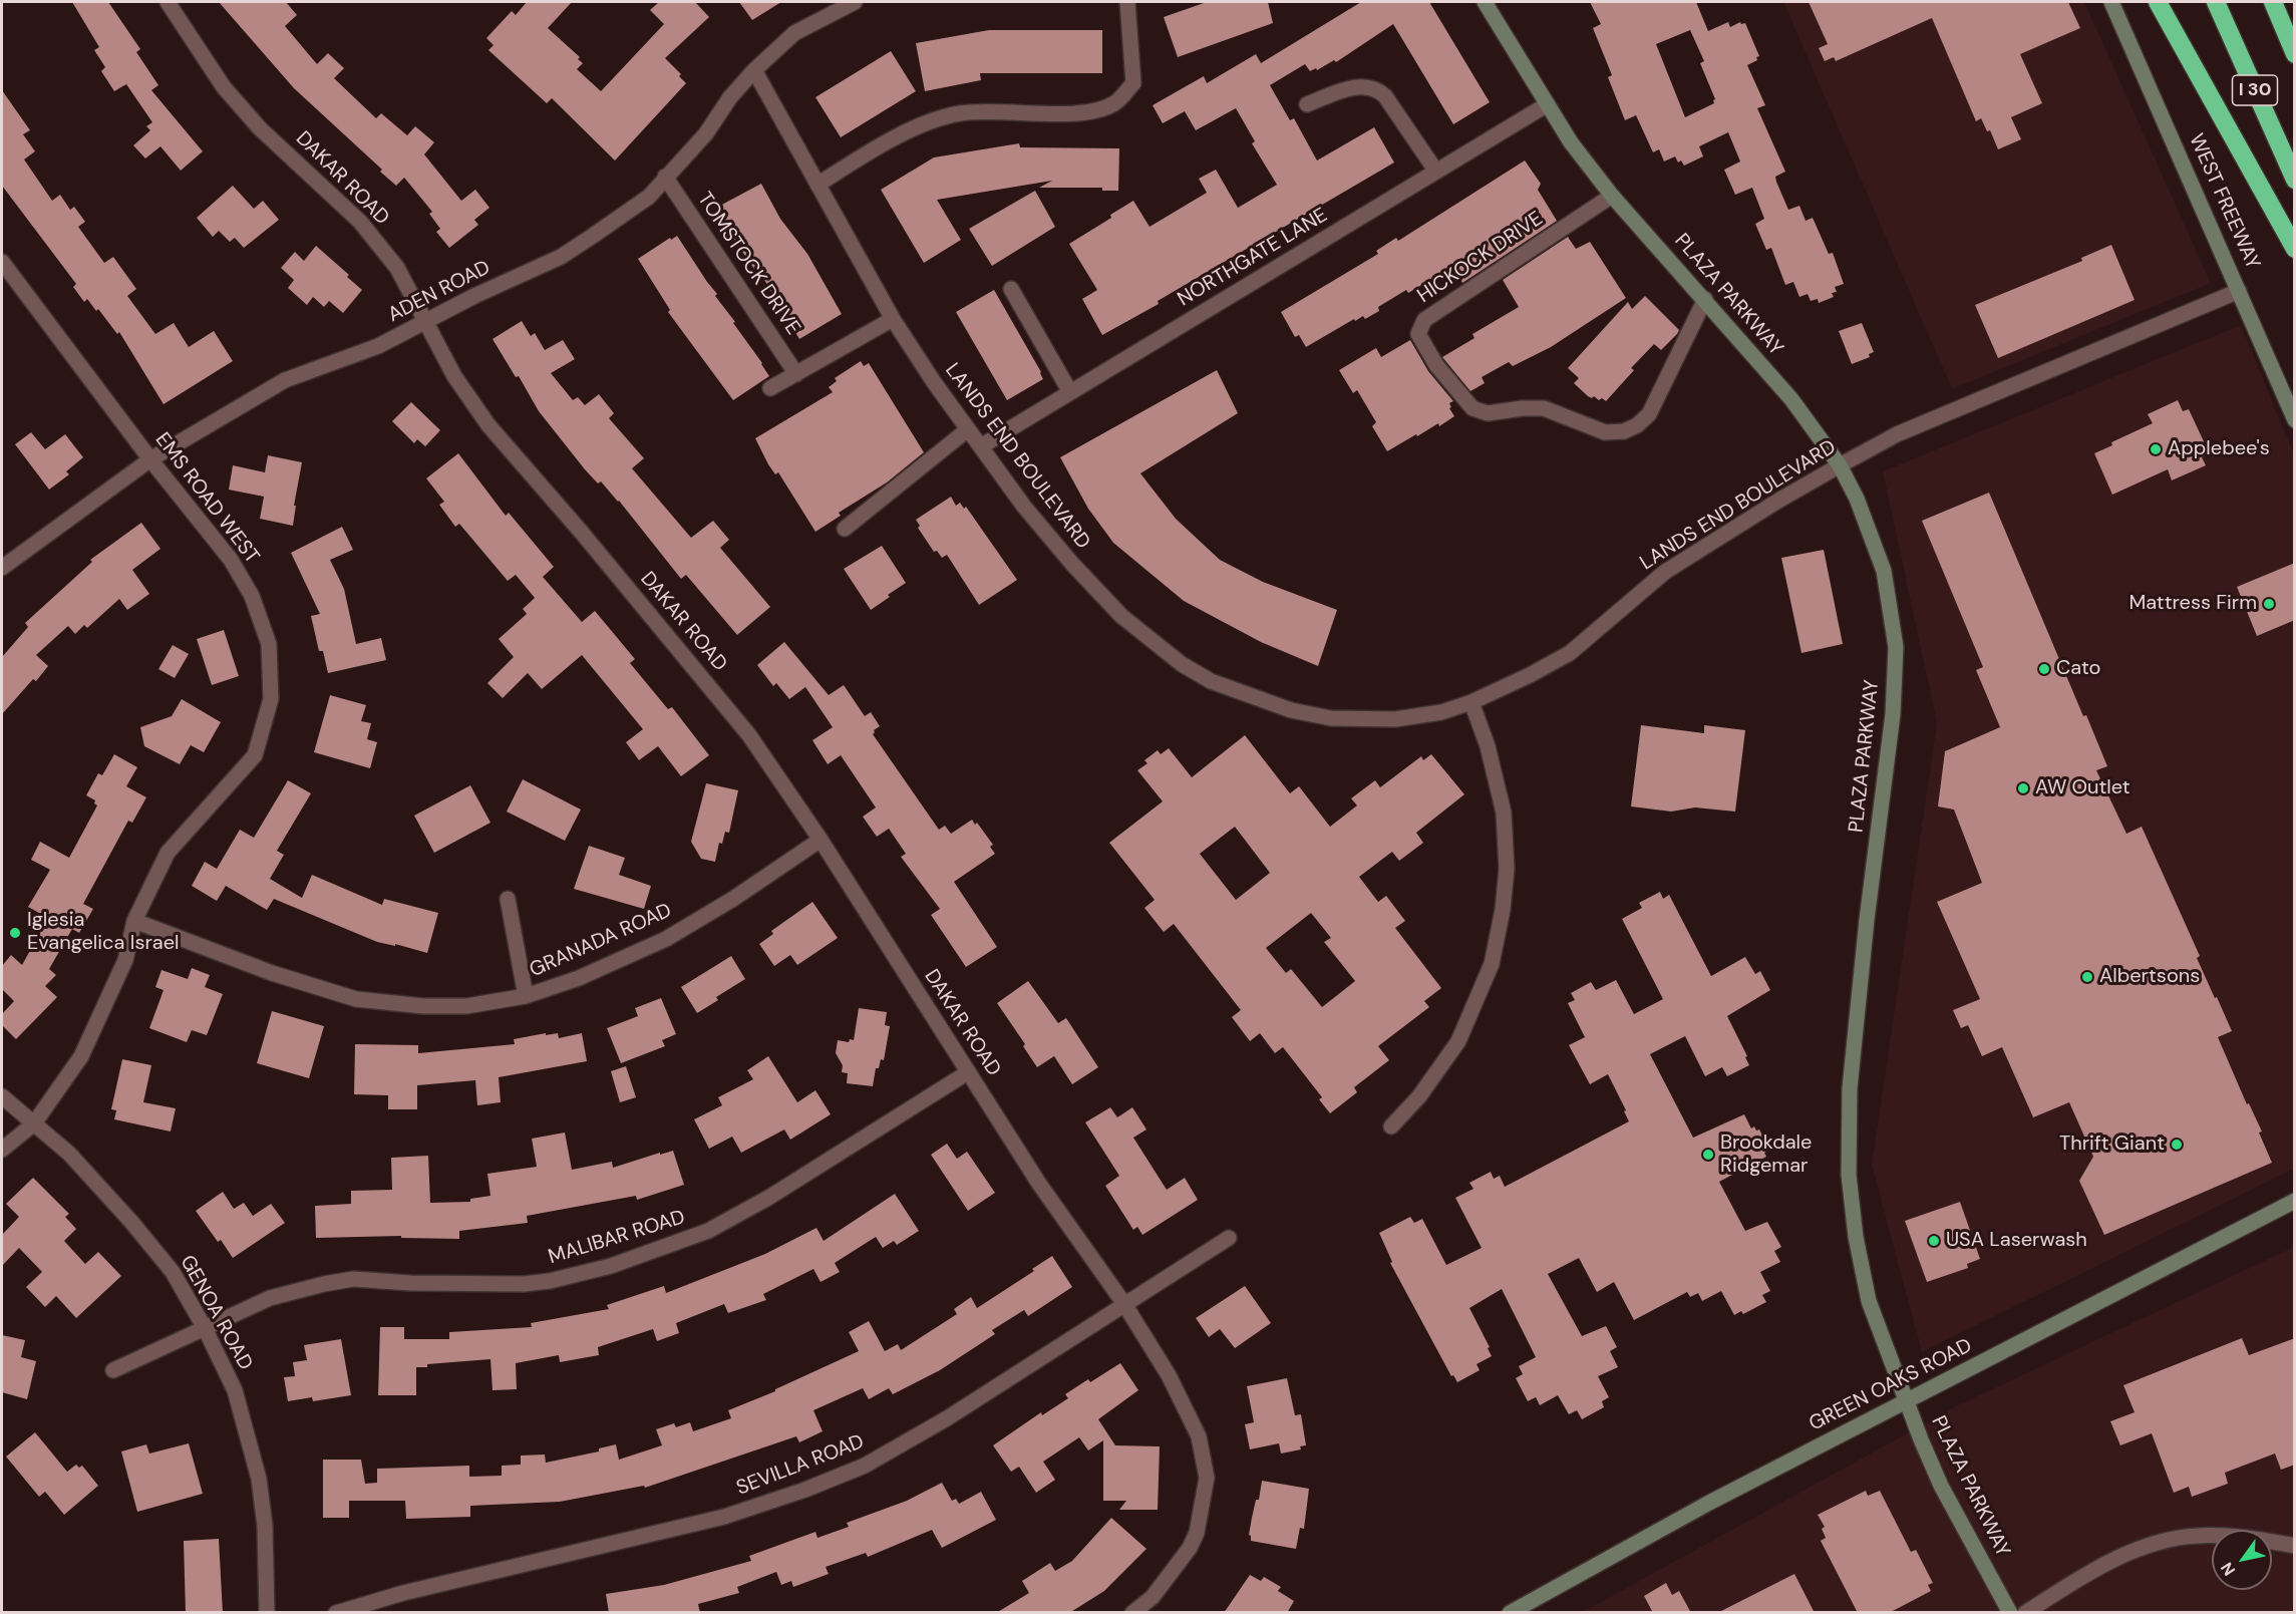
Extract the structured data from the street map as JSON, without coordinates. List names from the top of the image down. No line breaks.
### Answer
{"streets":{"highway":["I 30"],"street":["DAKAR ROAD","WEST FREEWAY","NORTHGATE LANE","HICKOCK DRIVE","TOMSTOCK DRIVE","ADEN ROAD","PLAZA PARKWAY","LANDS END BOULEVARD","EMS ROAD WEST","GRANADA ROAD","MALIBAR ROAD","GENOA ROAD","GREEN OAKS ROAD","SEVILLA ROAD"]},"crossings":[["DAKAR ROAD","ADEN ROAD"],["DAKAR ROAD","GRANADA ROAD"],["DAKAR ROAD","MALIBAR ROAD"],["DAKAR ROAD","SEVILLA ROAD"],["WEST FREEWAY","LANDS END BOULEVARD"],["NORTHGATE LANE","PLAZA PARKWAY"],["NORTHGATE LANE","LANDS END BOULEVARD"],["HICKOCK DRIVE","PLAZA PARKWAY"],["TOMSTOCK DRIVE","ADEN ROAD"],["ADEN ROAD","LANDS END BOULEVARD"],["ADEN ROAD","EMS ROAD WEST"],["PLAZA PARKWAY","LANDS END BOULEVARD"],["PLAZA PARKWAY","GREEN OAKS ROAD"],["EMS ROAD WEST","GRANADA ROAD"],["EMS ROAD WEST","GENOA ROAD"],["MALIBAR ROAD","GENOA ROAD"]],"places":["Applebee's","Mattress Firm","Cato","AW Outlet","Iglesia Evangelica Israel","Albertsons","Thrift Giant","Brookdale Ridgemar","USA Laserwash"],"north":"bottom left"}
